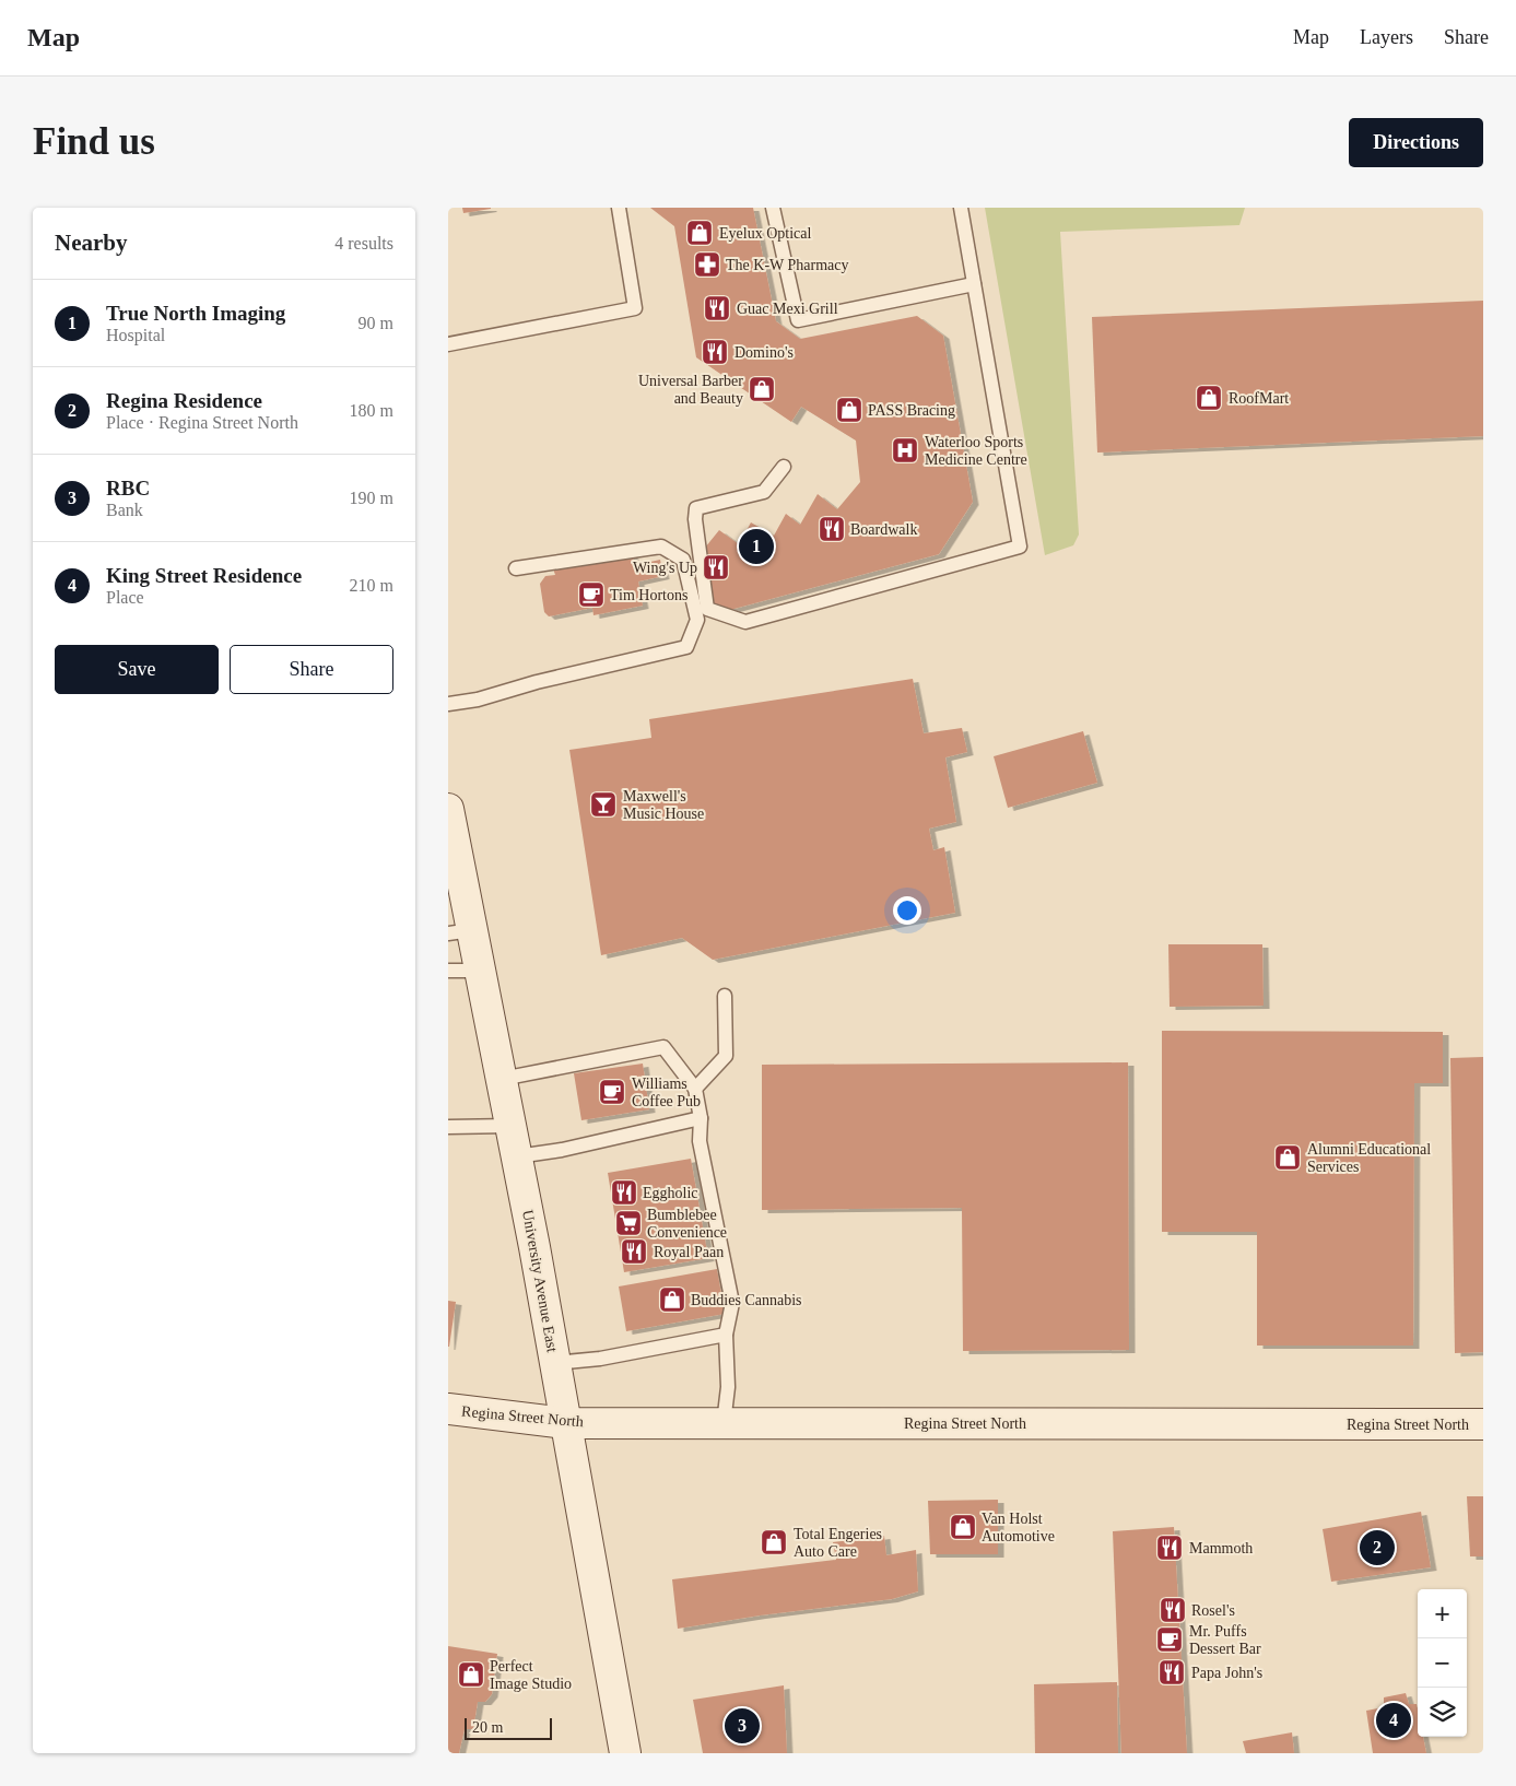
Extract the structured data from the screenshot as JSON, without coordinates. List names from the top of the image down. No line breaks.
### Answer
{"streets":{"street":["University Avenue East","Regina Street North"]},"crossings":[["University Avenue East","Regina Street North"]],"places":{"shop":["Eyelux Optical","Universal Barber and Beauty","RoofMart","PASS Bracing","Alumni Educational Services","Buddies Cannabis","Van Holst Automotive","Total Engeries Auto Care","Perfect Image Studio"],"pharmacy":["The K-W Pharmacy"],"restaurant":["Guac Mexi Grill","Domino's","Boardwalk","Wing's Up","Eggholic","Royal Paan","Mammoth","Rosel's","Papa John's"],"hospital":["Waterloo Sports Medicine Centre"],"cafe":["Tim Hortons","Williams Coffee Pub","Mr. Puffs Dessert Bar"],"bar":["Maxwell's Music House"],"supermarket":["Bumblebee Convenience"]},"scale_bar":"20 m","page":{"header":"Map","nav":["Map","Layers","Share"],"buttons":["Directions",["Save","Share"]],"title":"Find us","heading":["Nearby","4 results"],"list":[{"mark":"1","name":"True North Imaging","note":"Hospital","value":"90 m"},{"mark":"2","name":"Regina Residence","note":"Place · Regina Street North","value":"180 m"},{"mark":"3","name":"RBC","note":"Bank","value":"190 m"},{"mark":"4","name":"King Street Residence","note":"Place","value":"210 m"}],"pins":["1","2","4","3"],"map_buttons":["+","−"],"scale":"20 m"}}
